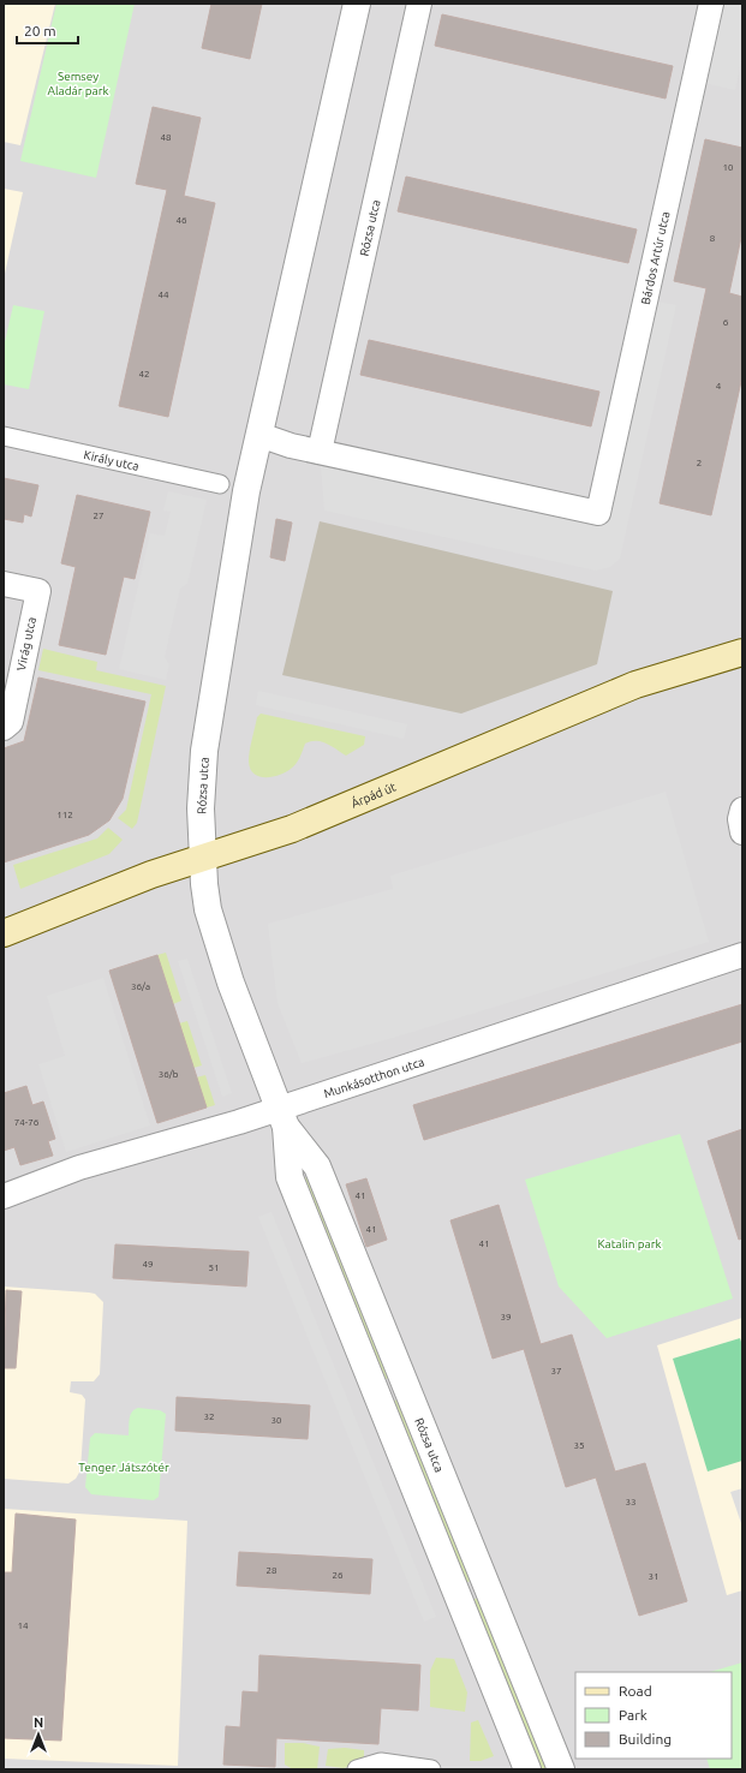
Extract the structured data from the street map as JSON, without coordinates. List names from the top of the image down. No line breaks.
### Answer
{"streets":{"main road":["Árpád út"],"street":["Rózsa utca","Bárdos Artúr utca","Király utca","Virág utca","Munkásotthon utca"]},"crossings":[["Rózsa utca","Bárdos Artúr utca"],["Rózsa utca","Árpád út"],["Rózsa utca","Munkásotthon utca"]],"parks":["Semsey Aladár park","Katalin park","Tenger Játszótér"],"house_numbers":["48","10","46","8","44","6","42","4","2","27","112","36/a","36/b","74-76","41","41","41","49","51","39","37","32","30","35","33","28","26","31","14"],"legend":["Road","Park","Building"],"scale_bar":"20 m","north":"top"}
